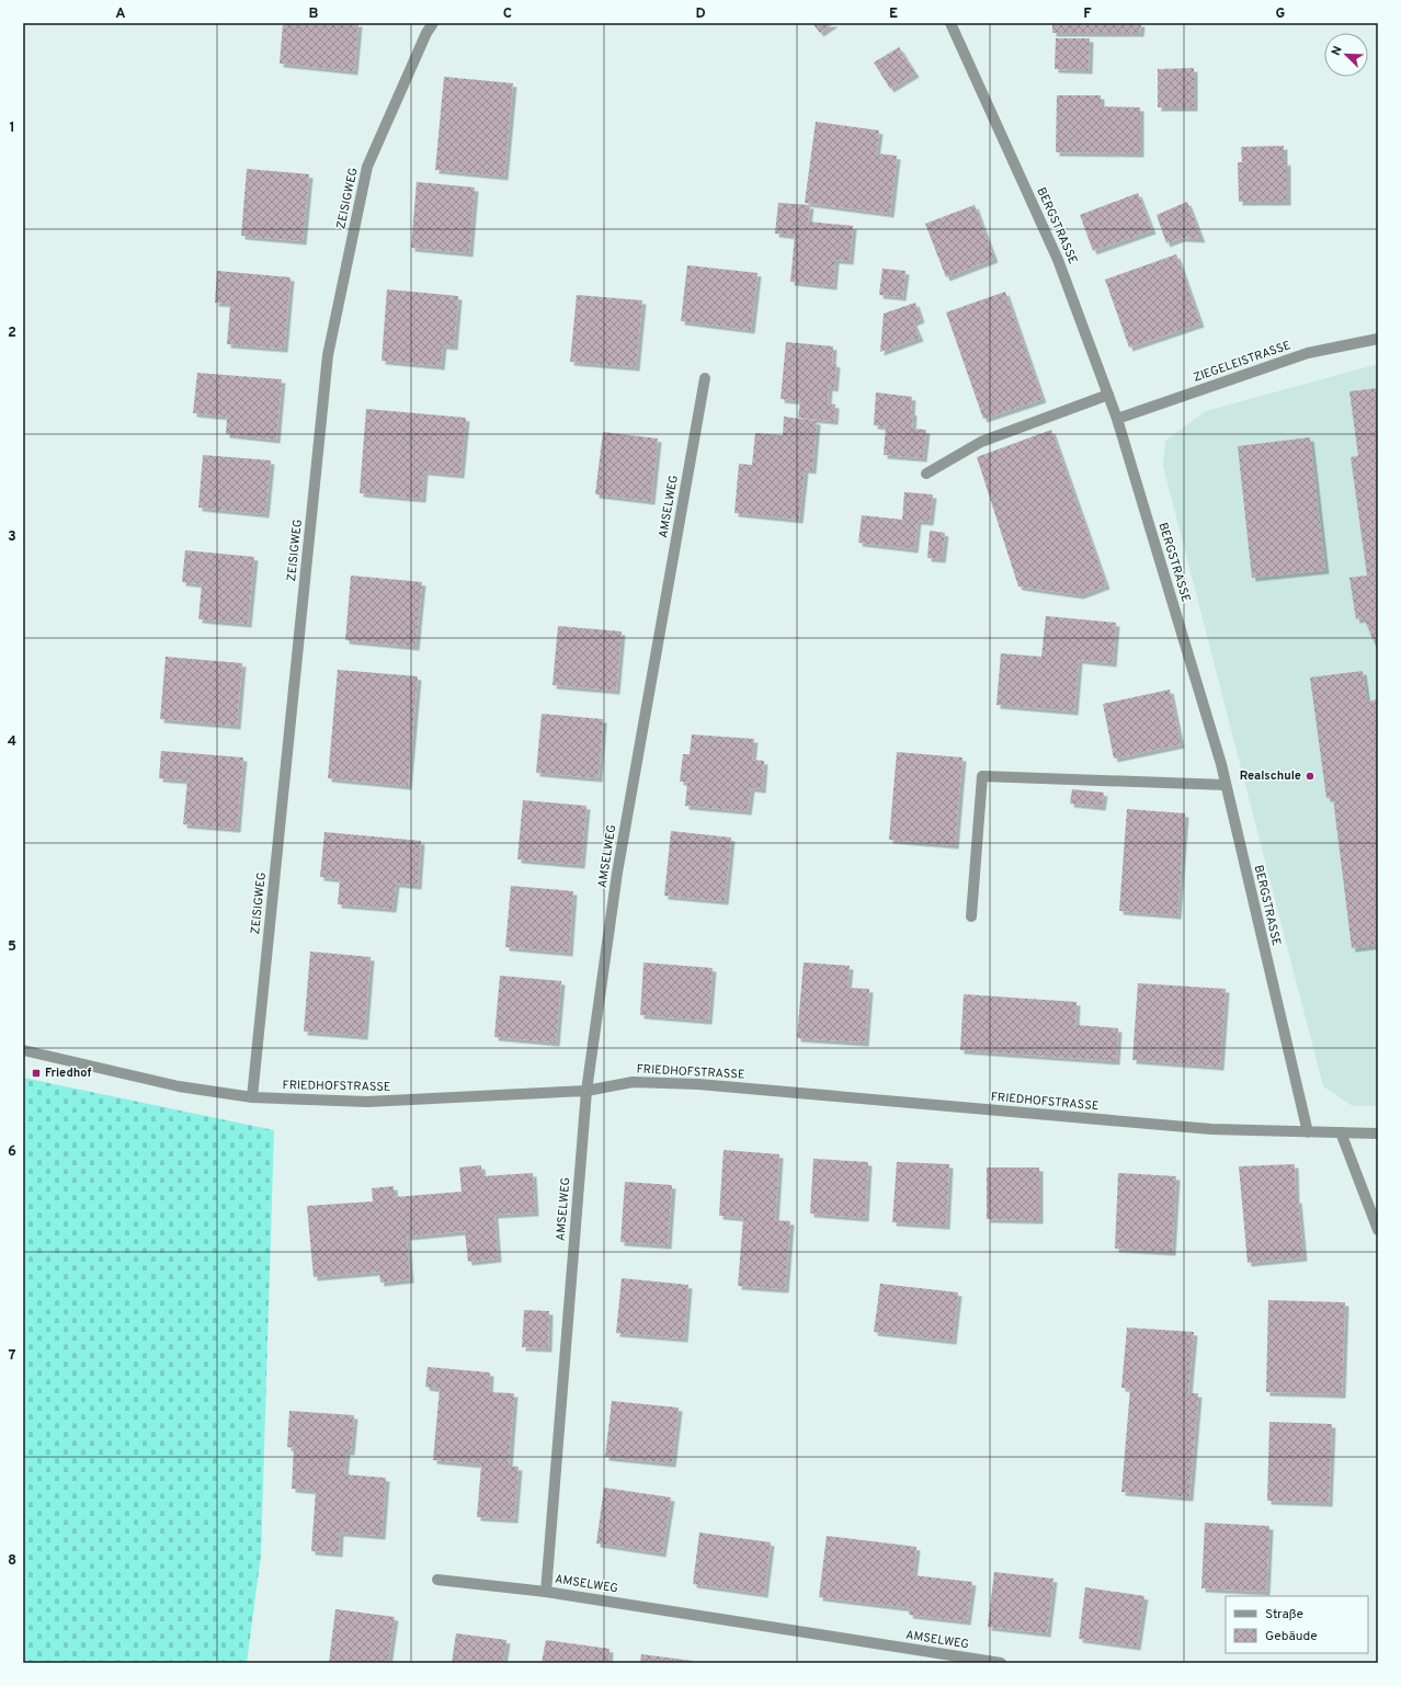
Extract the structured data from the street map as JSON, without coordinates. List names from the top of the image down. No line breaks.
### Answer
{"streets":{"street":["ZEISIGWEG","BERGSTRASSE","ZIEGELEISTRASSE","AMSELWEG","FRIEDHOFSTRASSE"]},"crossings":[["ZEISIGWEG","FRIEDHOFSTRASSE"],["BERGSTRASSE","ZIEGELEISTRASSE"],["BERGSTRASSE","FRIEDHOFSTRASSE"],["AMSELWEG","FRIEDHOFSTRASSE"]],"places":{"other":["Realschule"],"transit":["Friedhof"]},"legend":["Straße","Gebäude"],"north":"top left","grid":{"columns":["A","B","C","D","E","F","G"],"rows":["1","2","3","4","5","6","7","8"]}}
